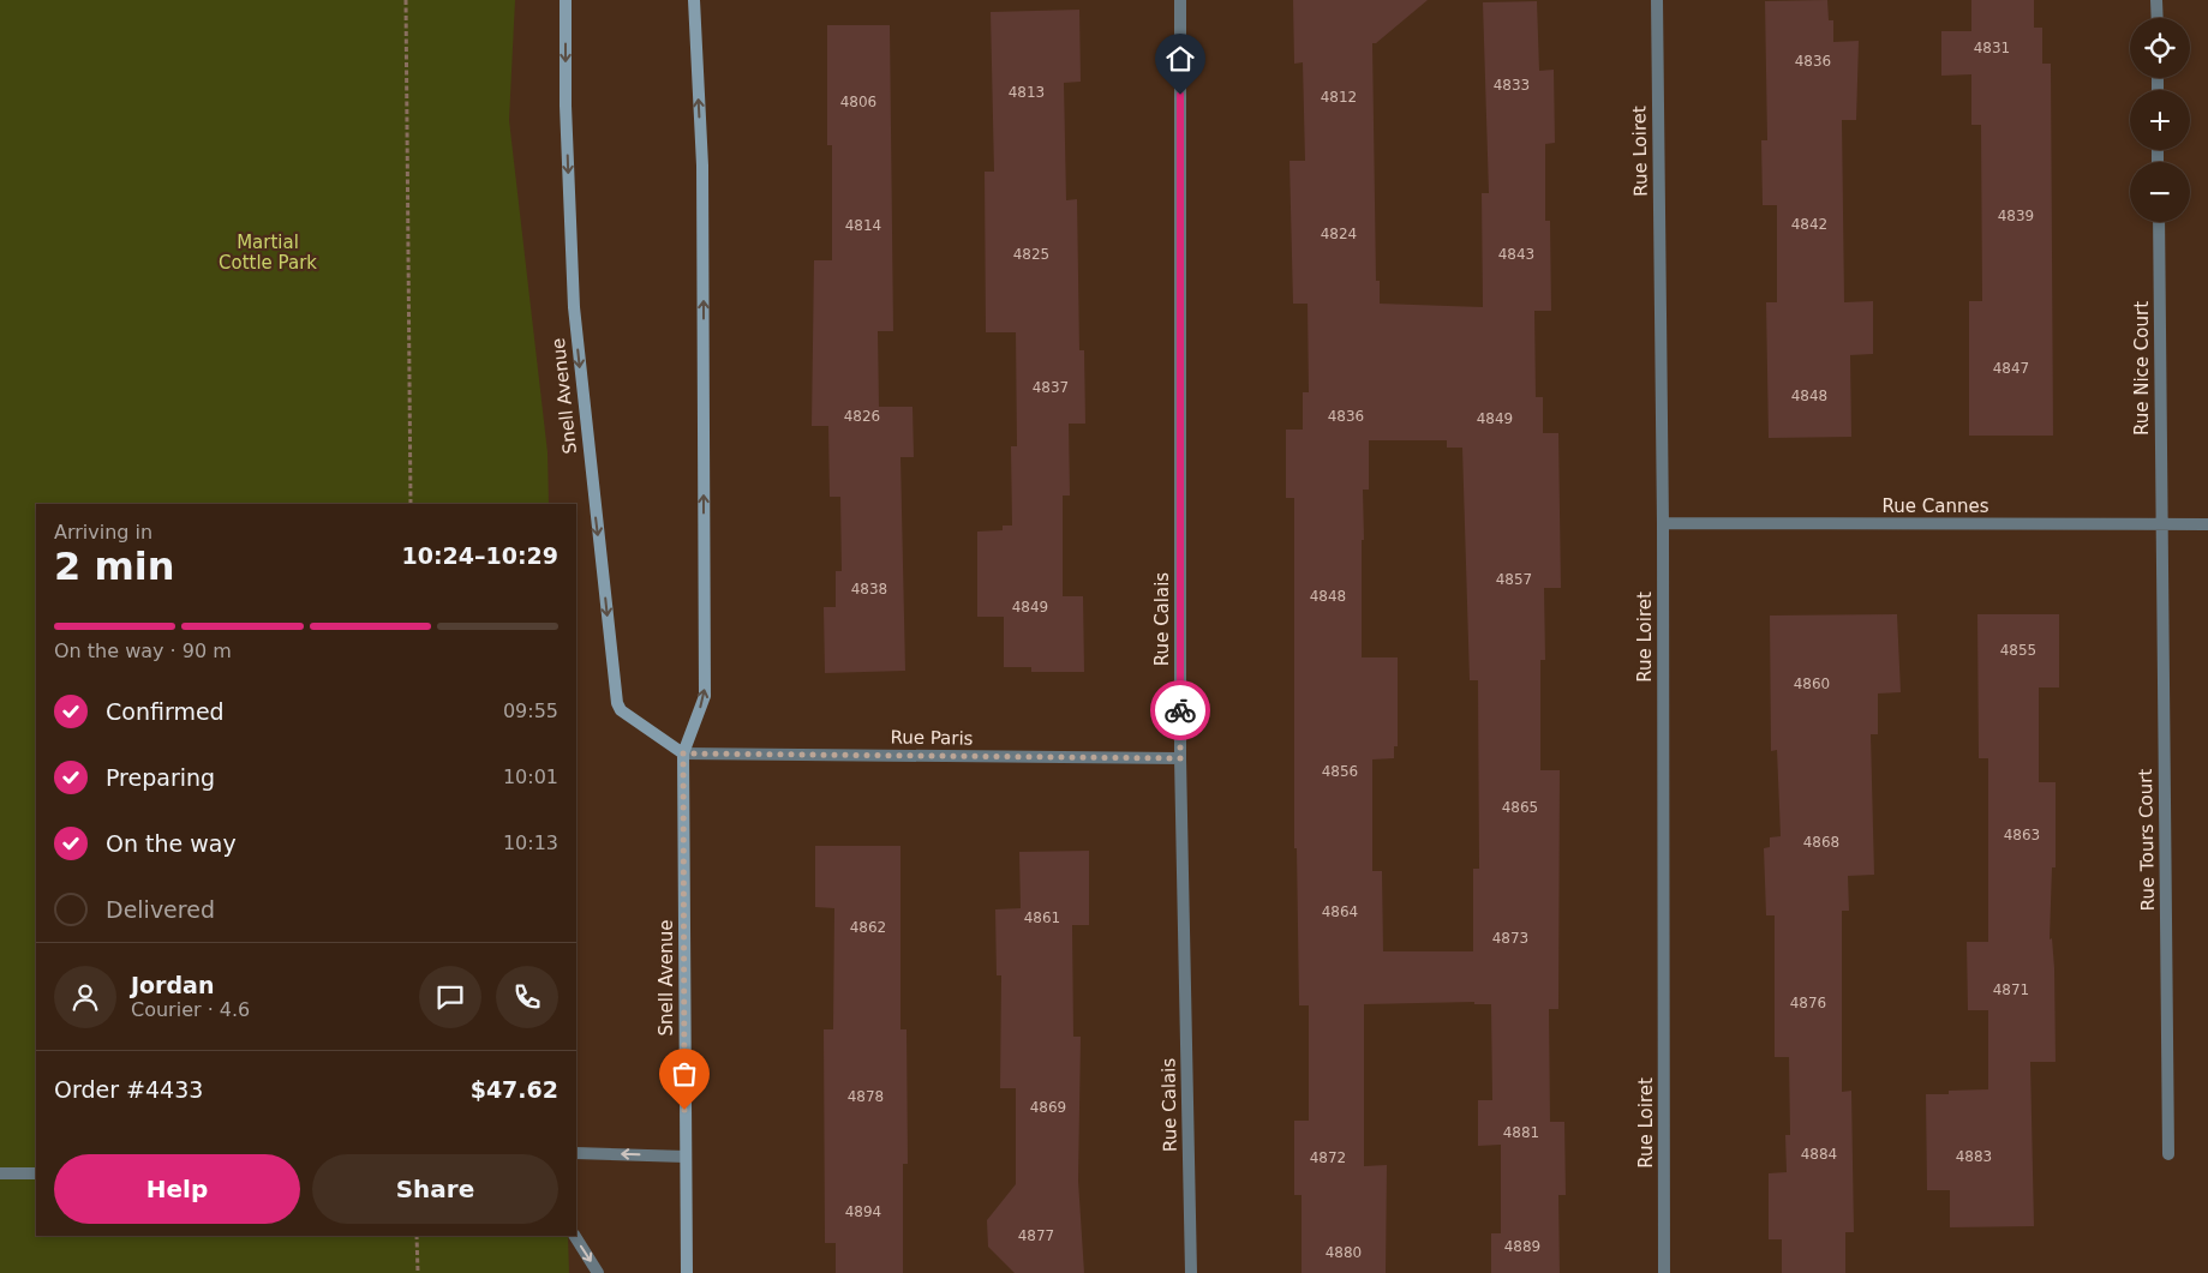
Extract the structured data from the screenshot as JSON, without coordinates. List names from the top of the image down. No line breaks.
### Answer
{"streets":{"main road":["Snell Avenue"],"street":["Rue Loiret","Rue Nice Court","Rue Cannes","Rue Calais","Rue Paris","Rue Tours Court"]},"crossings":[["Rue Loiret","Rue Cannes"],["Rue Nice Court","Rue Cannes"],["Rue Nice Court","Rue Tours Court"],["Snell Avenue","Rue Paris"],["Rue Cannes","Rue Tours Court"],["Rue Calais","Rue Paris"]],"parks":["Martial Cottle Park"],"house_numbers":["4831","4836","4833","4813","4812","4806","4839","4842","4814","4824","4825","4843","4847","4837","4848","4826","4836","4849","4857","4838","4848","4849","4855","4860","4856","4865","4863","4868","4864","4861","4862","4873","4871","4876","4878","4869","4881","4884","4883","4872","4894","4877","4889","4880"],"page":{"map_buttons":["+","−"],"heading":["2 min","Arriving in","10:24–10:29"],"panel":["Jordan","Courier · 4.6","Order #4433","$47.62"],"bar":"On the way · 90 m","list":[["Confirmed","09:55"],["Preparing","10:01"],["On the way","10:13"],"Delivered"],"buttons":["Help","Share"]}}
